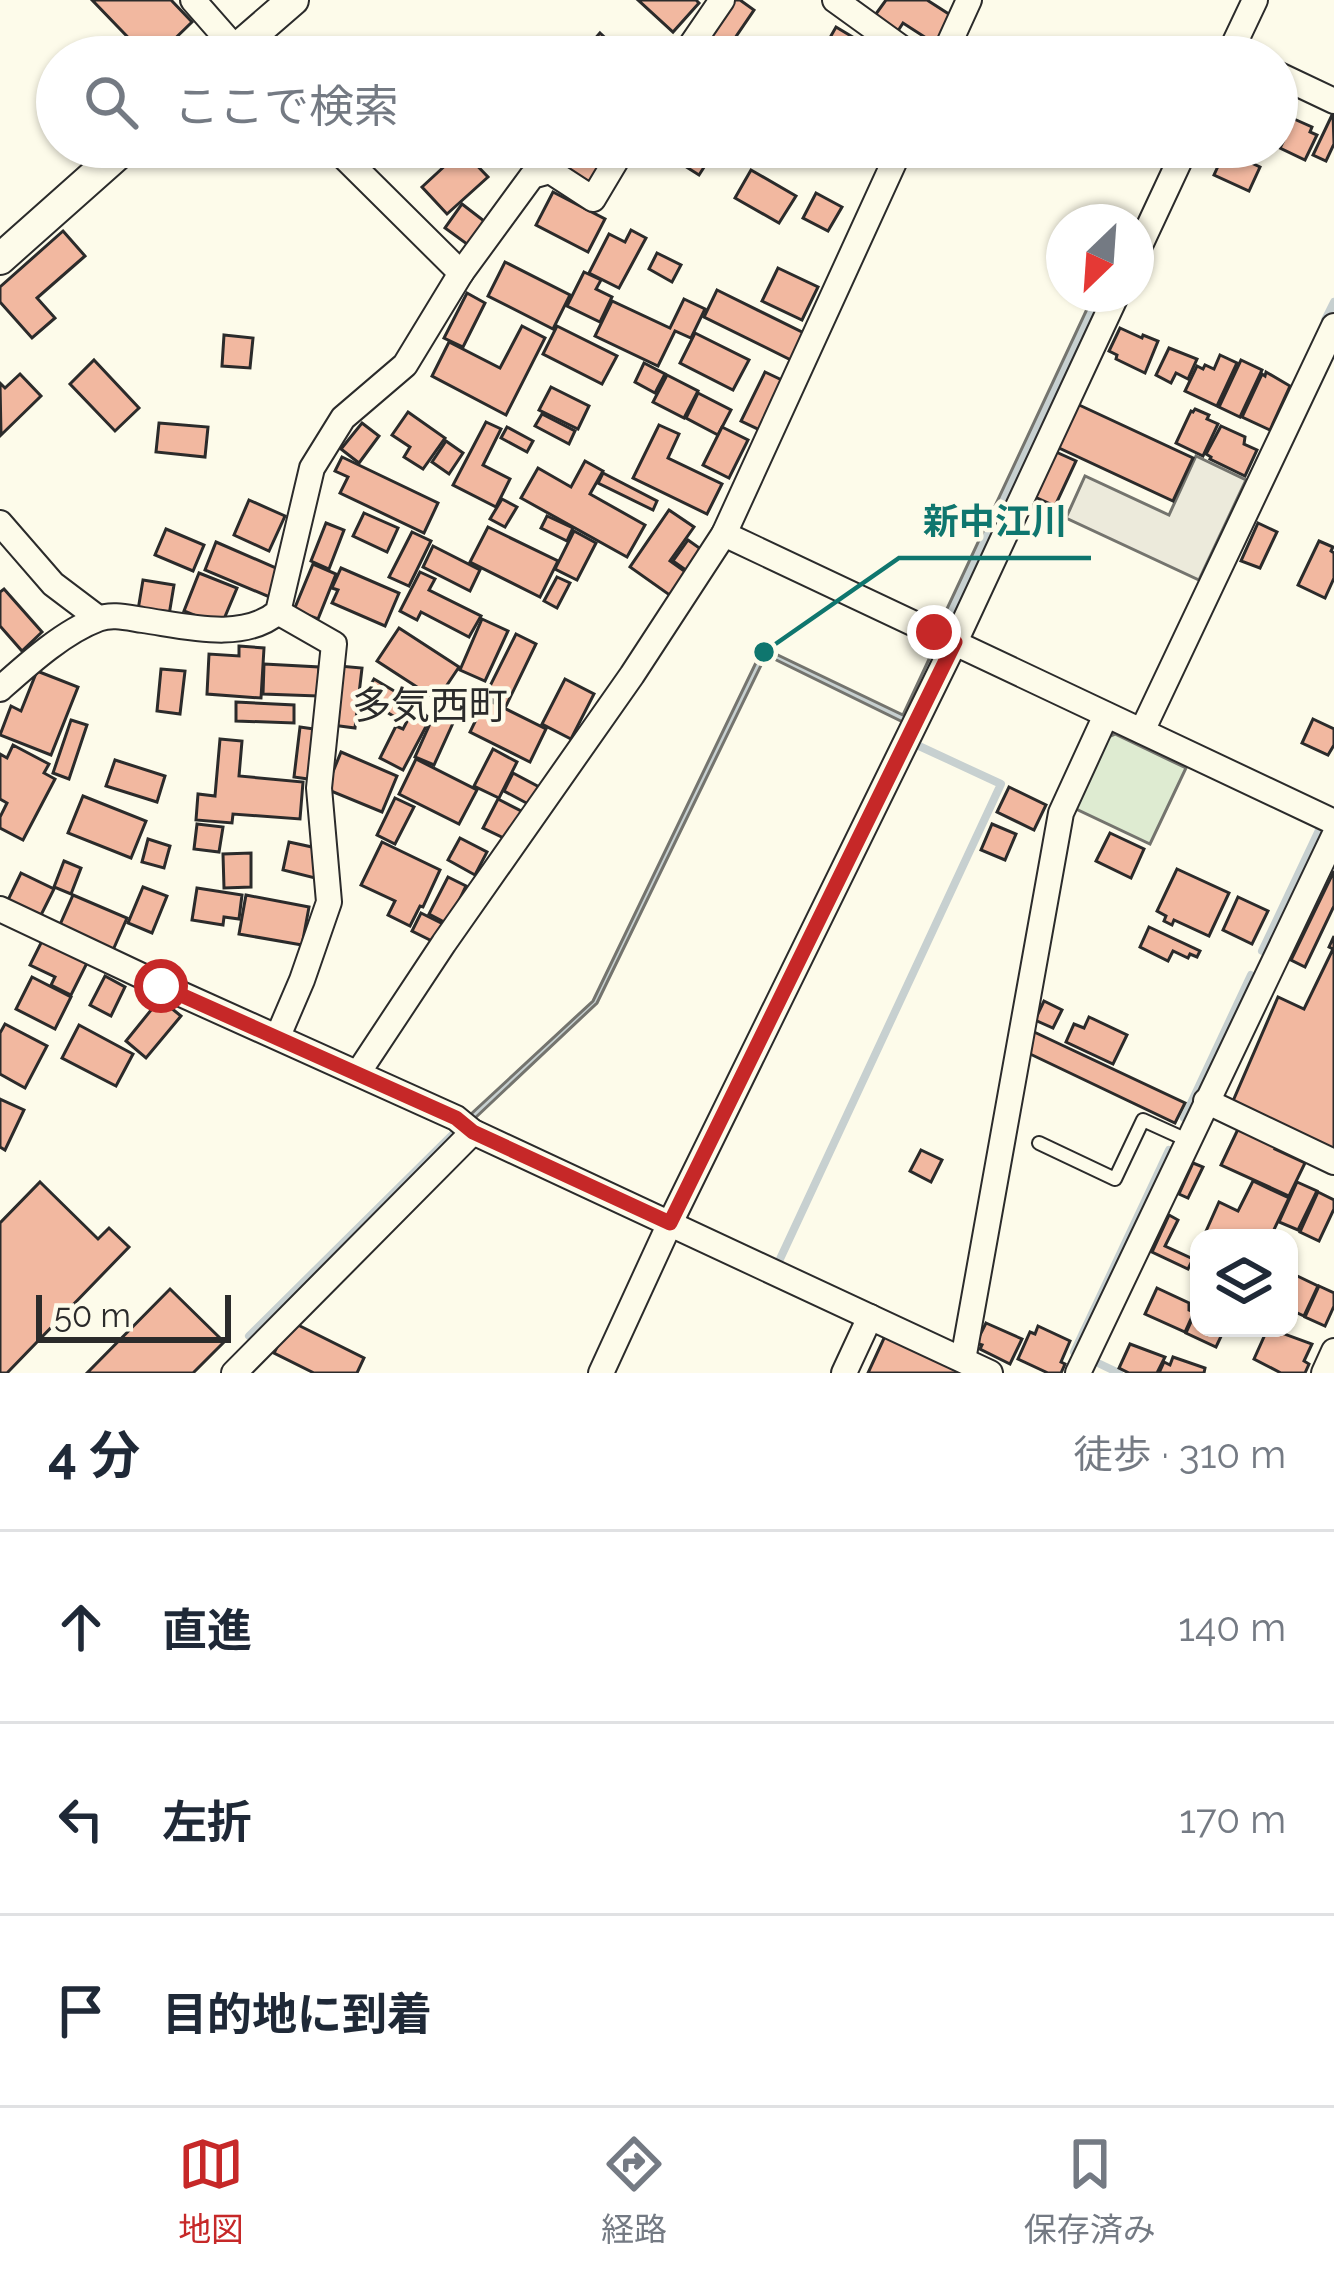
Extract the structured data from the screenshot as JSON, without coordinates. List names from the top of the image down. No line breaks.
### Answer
{"districts":["多気西町"],"places":["新中江川"],"scale_bar":"50 m","north":"bottom left","page":{"search":"ここで検索","scale":"50 m","heading":["4 分","徒歩 · 310 m"],"list":[["直進","140 m"],["左折","170 m"],"目的地に到着"],"nav":["地図","経路","保存済み"]}}
